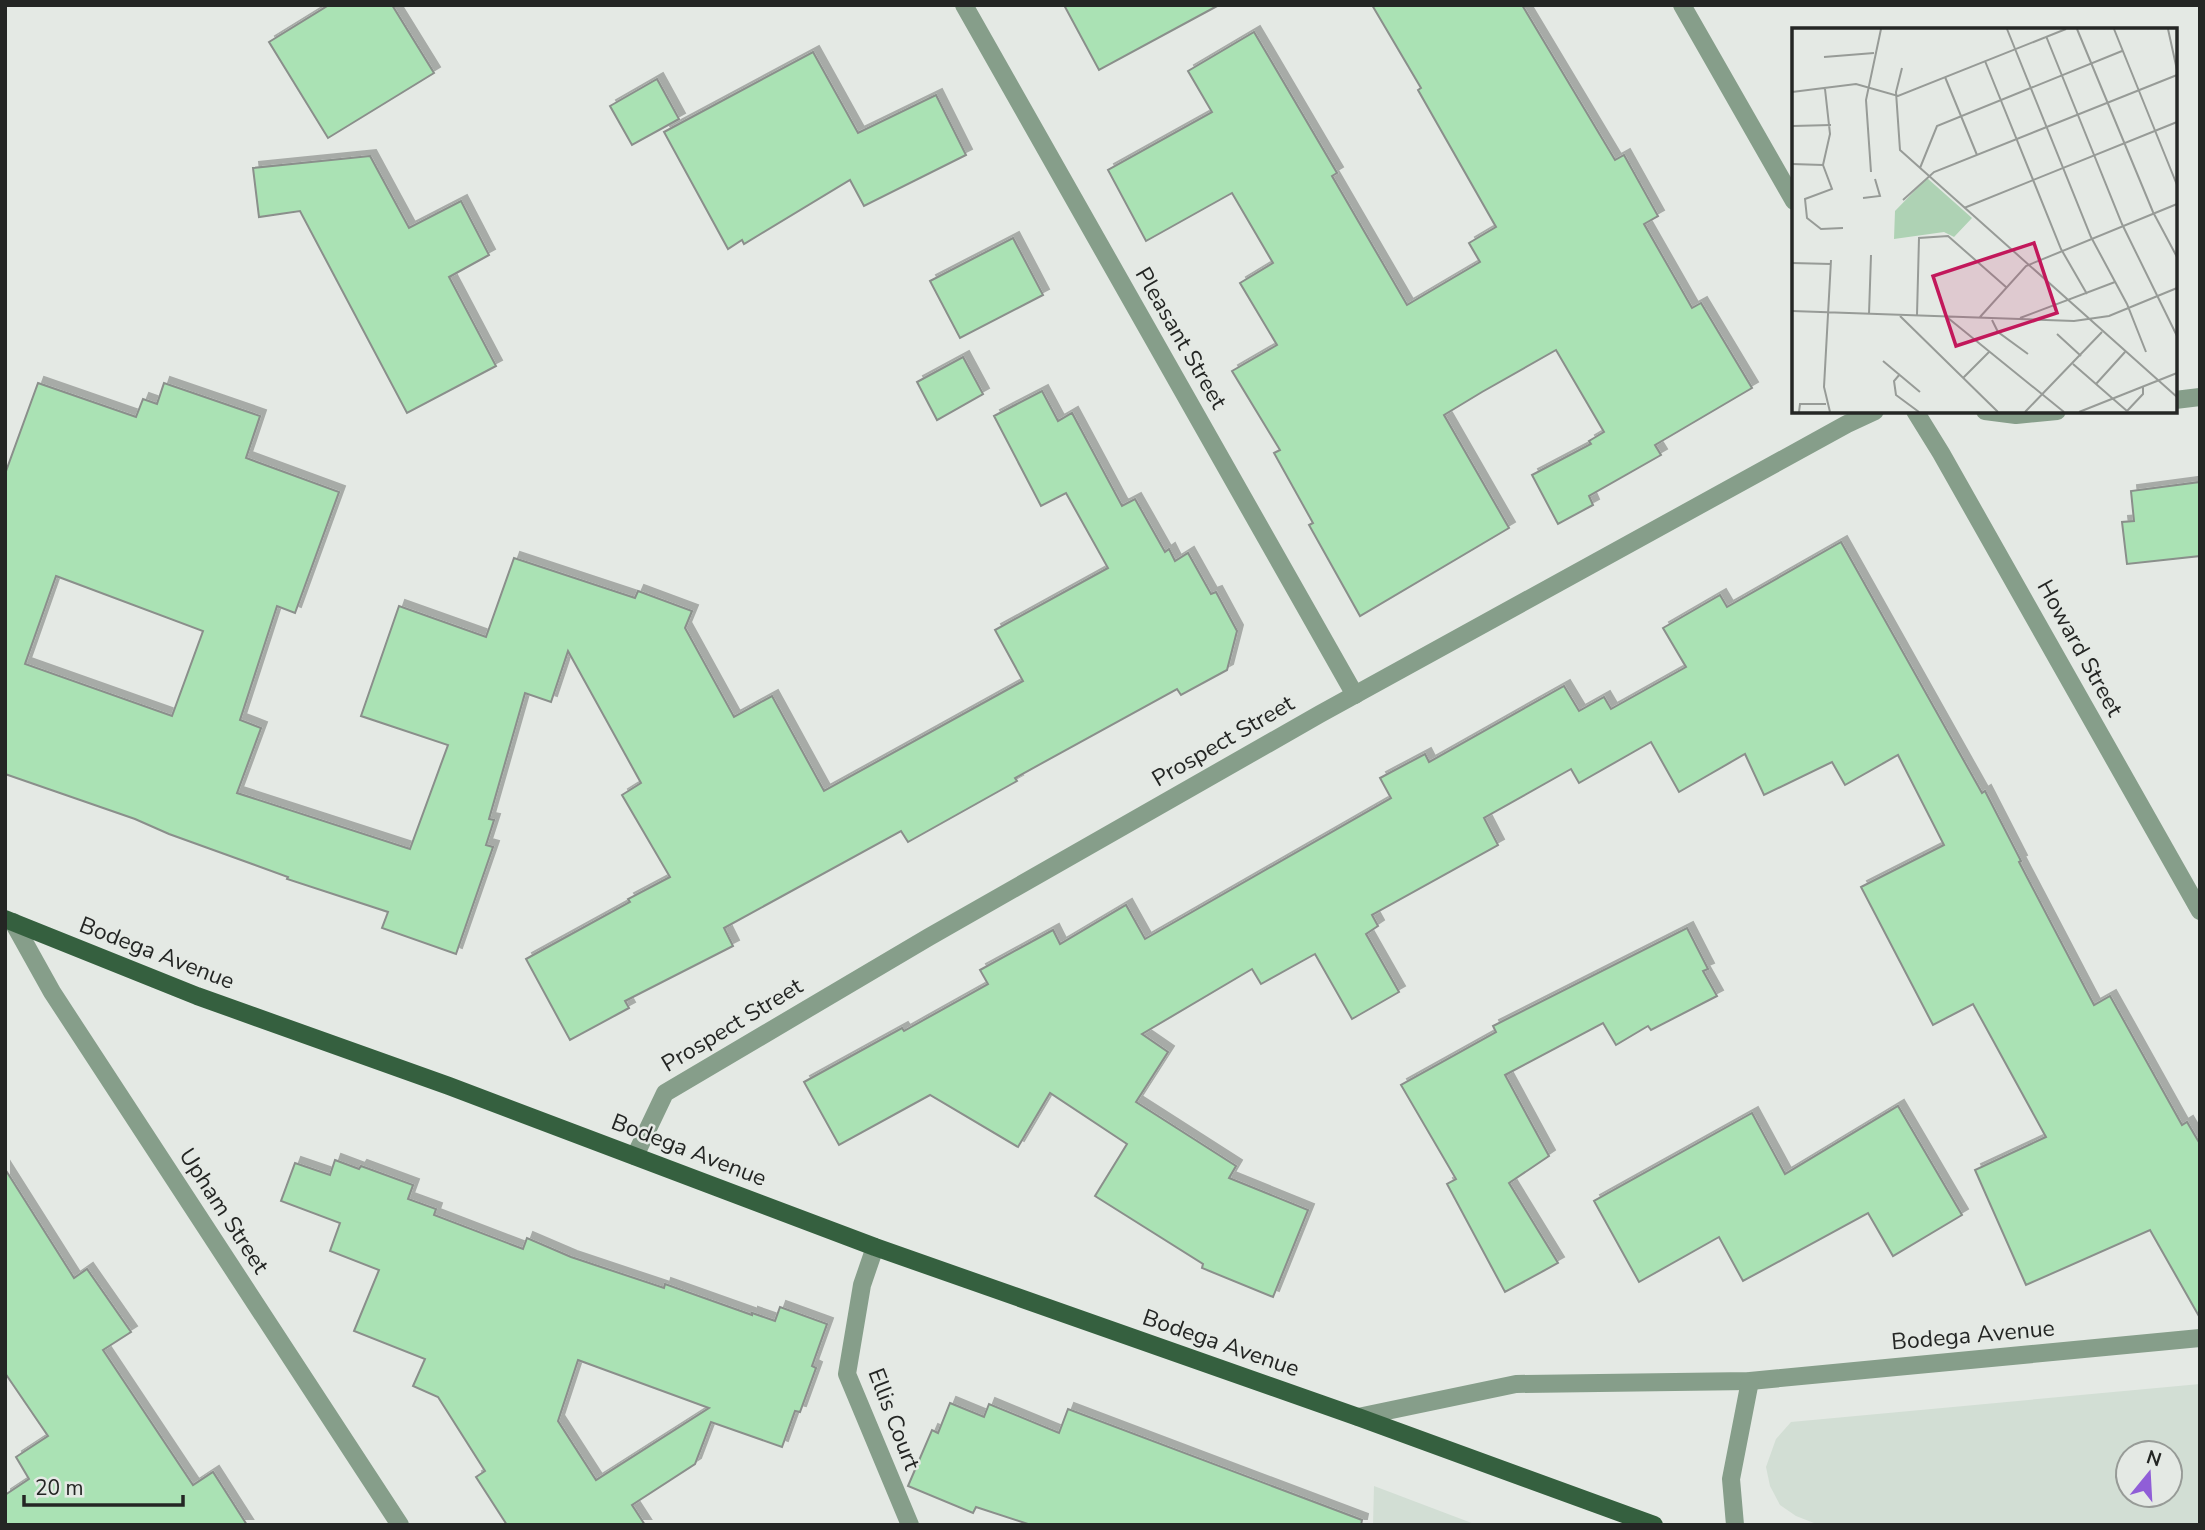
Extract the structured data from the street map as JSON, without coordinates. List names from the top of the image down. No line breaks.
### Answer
{"streets":{"main road":["Bodega Avenue"],"street":["Pleasant Street","Howard Street","Prospect Street","Upham Street","Ellis Court"]},"crossings":[["Pleasant Street","Prospect Street"],["Prospect Street","Bodega Avenue"],["Bodega Avenue","Upham Street"],["Bodega Avenue","Ellis Court"]],"scale_bar":"20 m","north":"top"}
